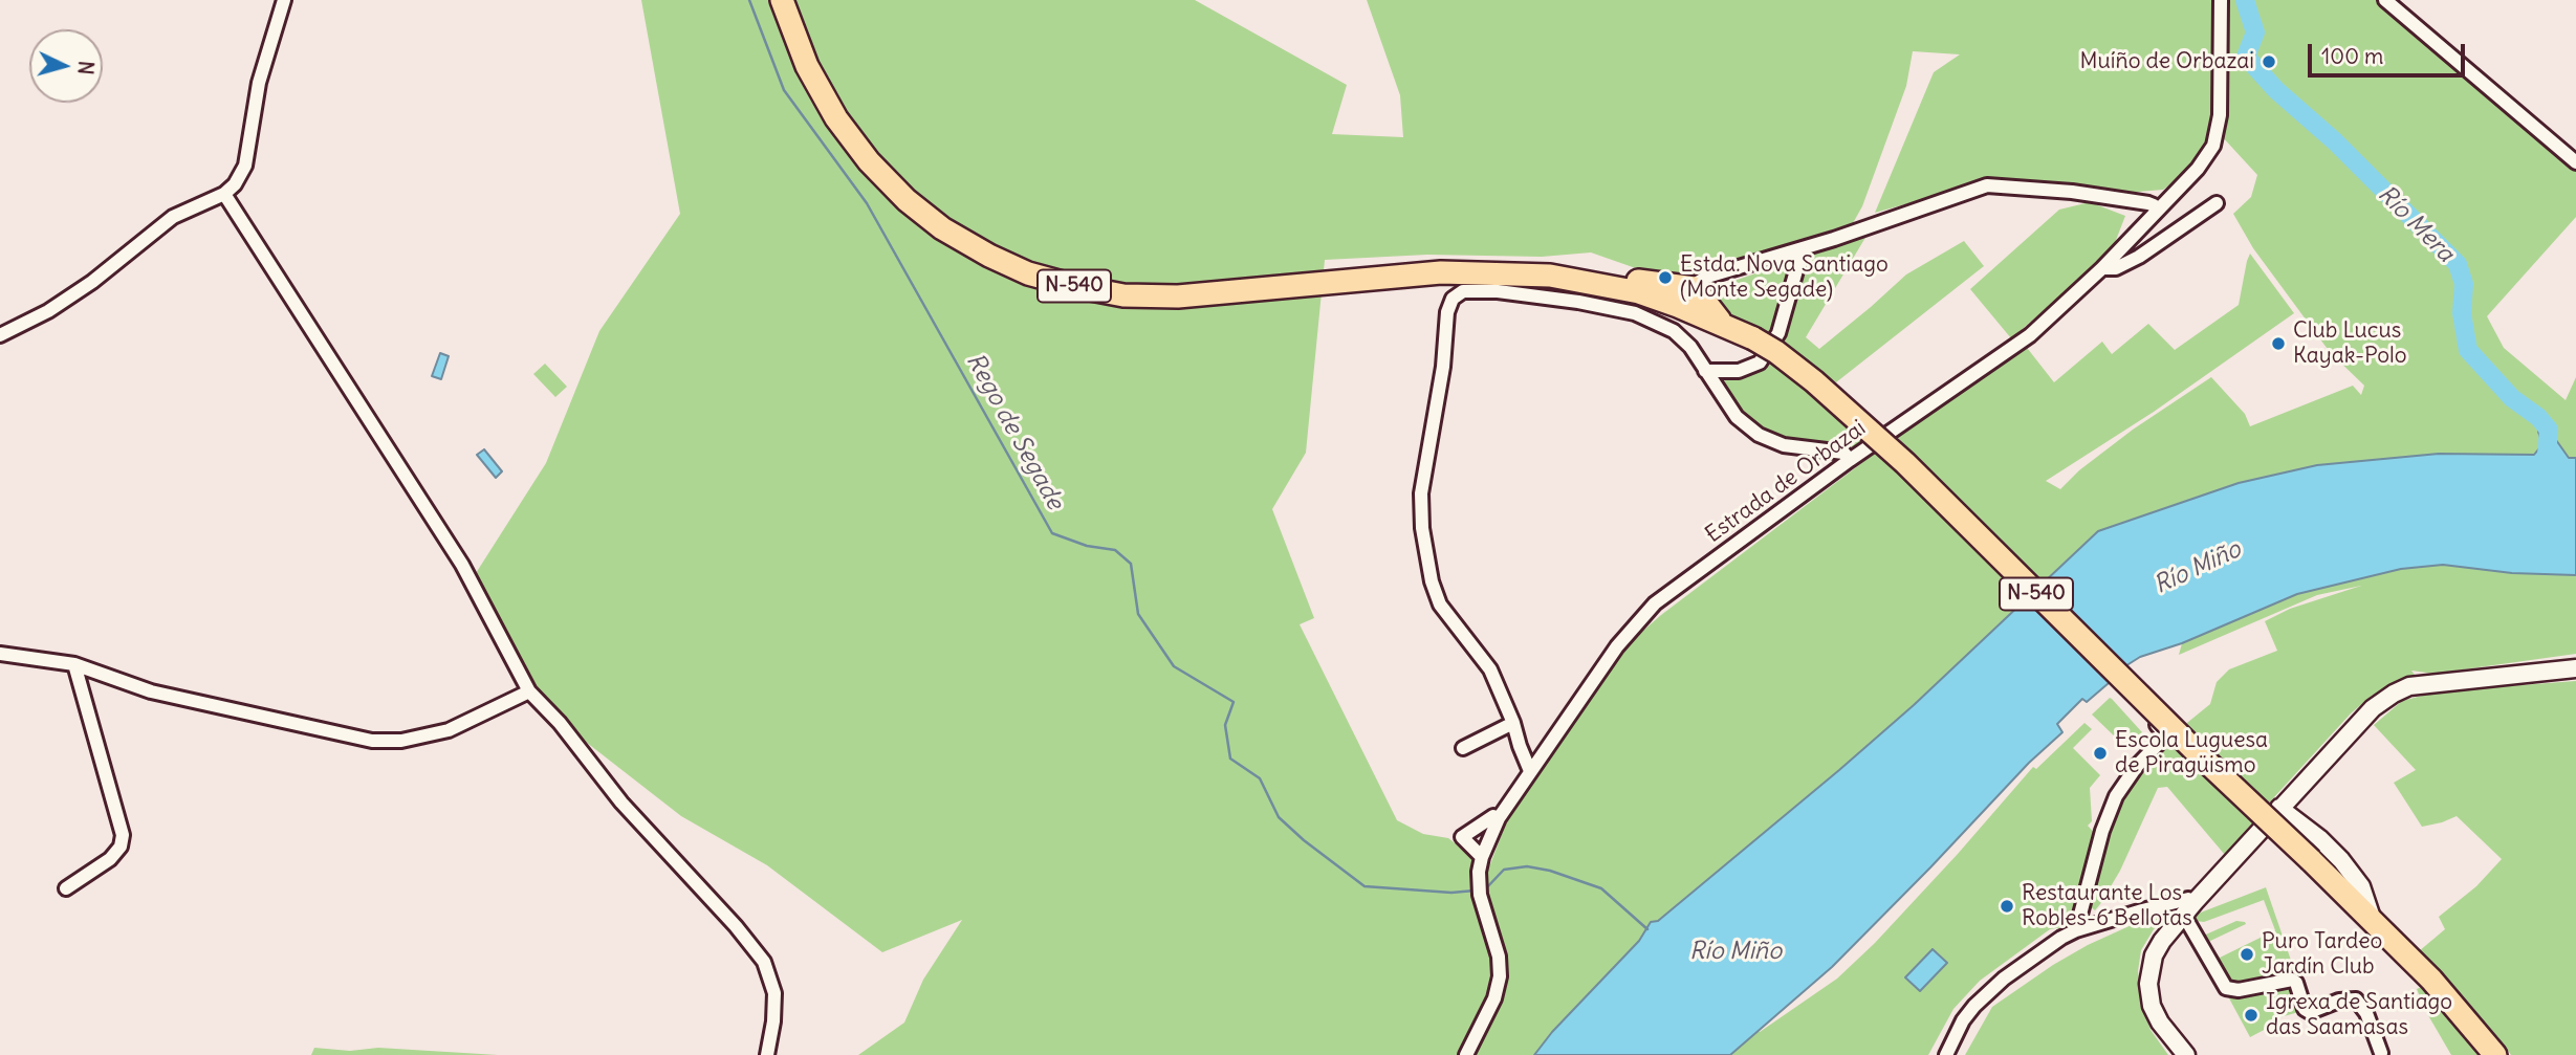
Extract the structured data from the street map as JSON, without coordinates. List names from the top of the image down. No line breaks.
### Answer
{"streets":{"highway":["N-540"],"street":["Estrada de Orbazai"]},"water":["Río Mera","Rego de Segade","Río Miño"],"places":["Muíño de Orbazai","Estda. Nova Santiago (Monte Segade)","Club Lucus Kayak-Polo","Escola Luguesa de Piragüismo","Restaurante Los Robles-6 Bellotas","Puro Tardeo Jardín Club","Igrexa de Santiago das Saamasas"],"scale_bar":"100 m","north":"right"}
